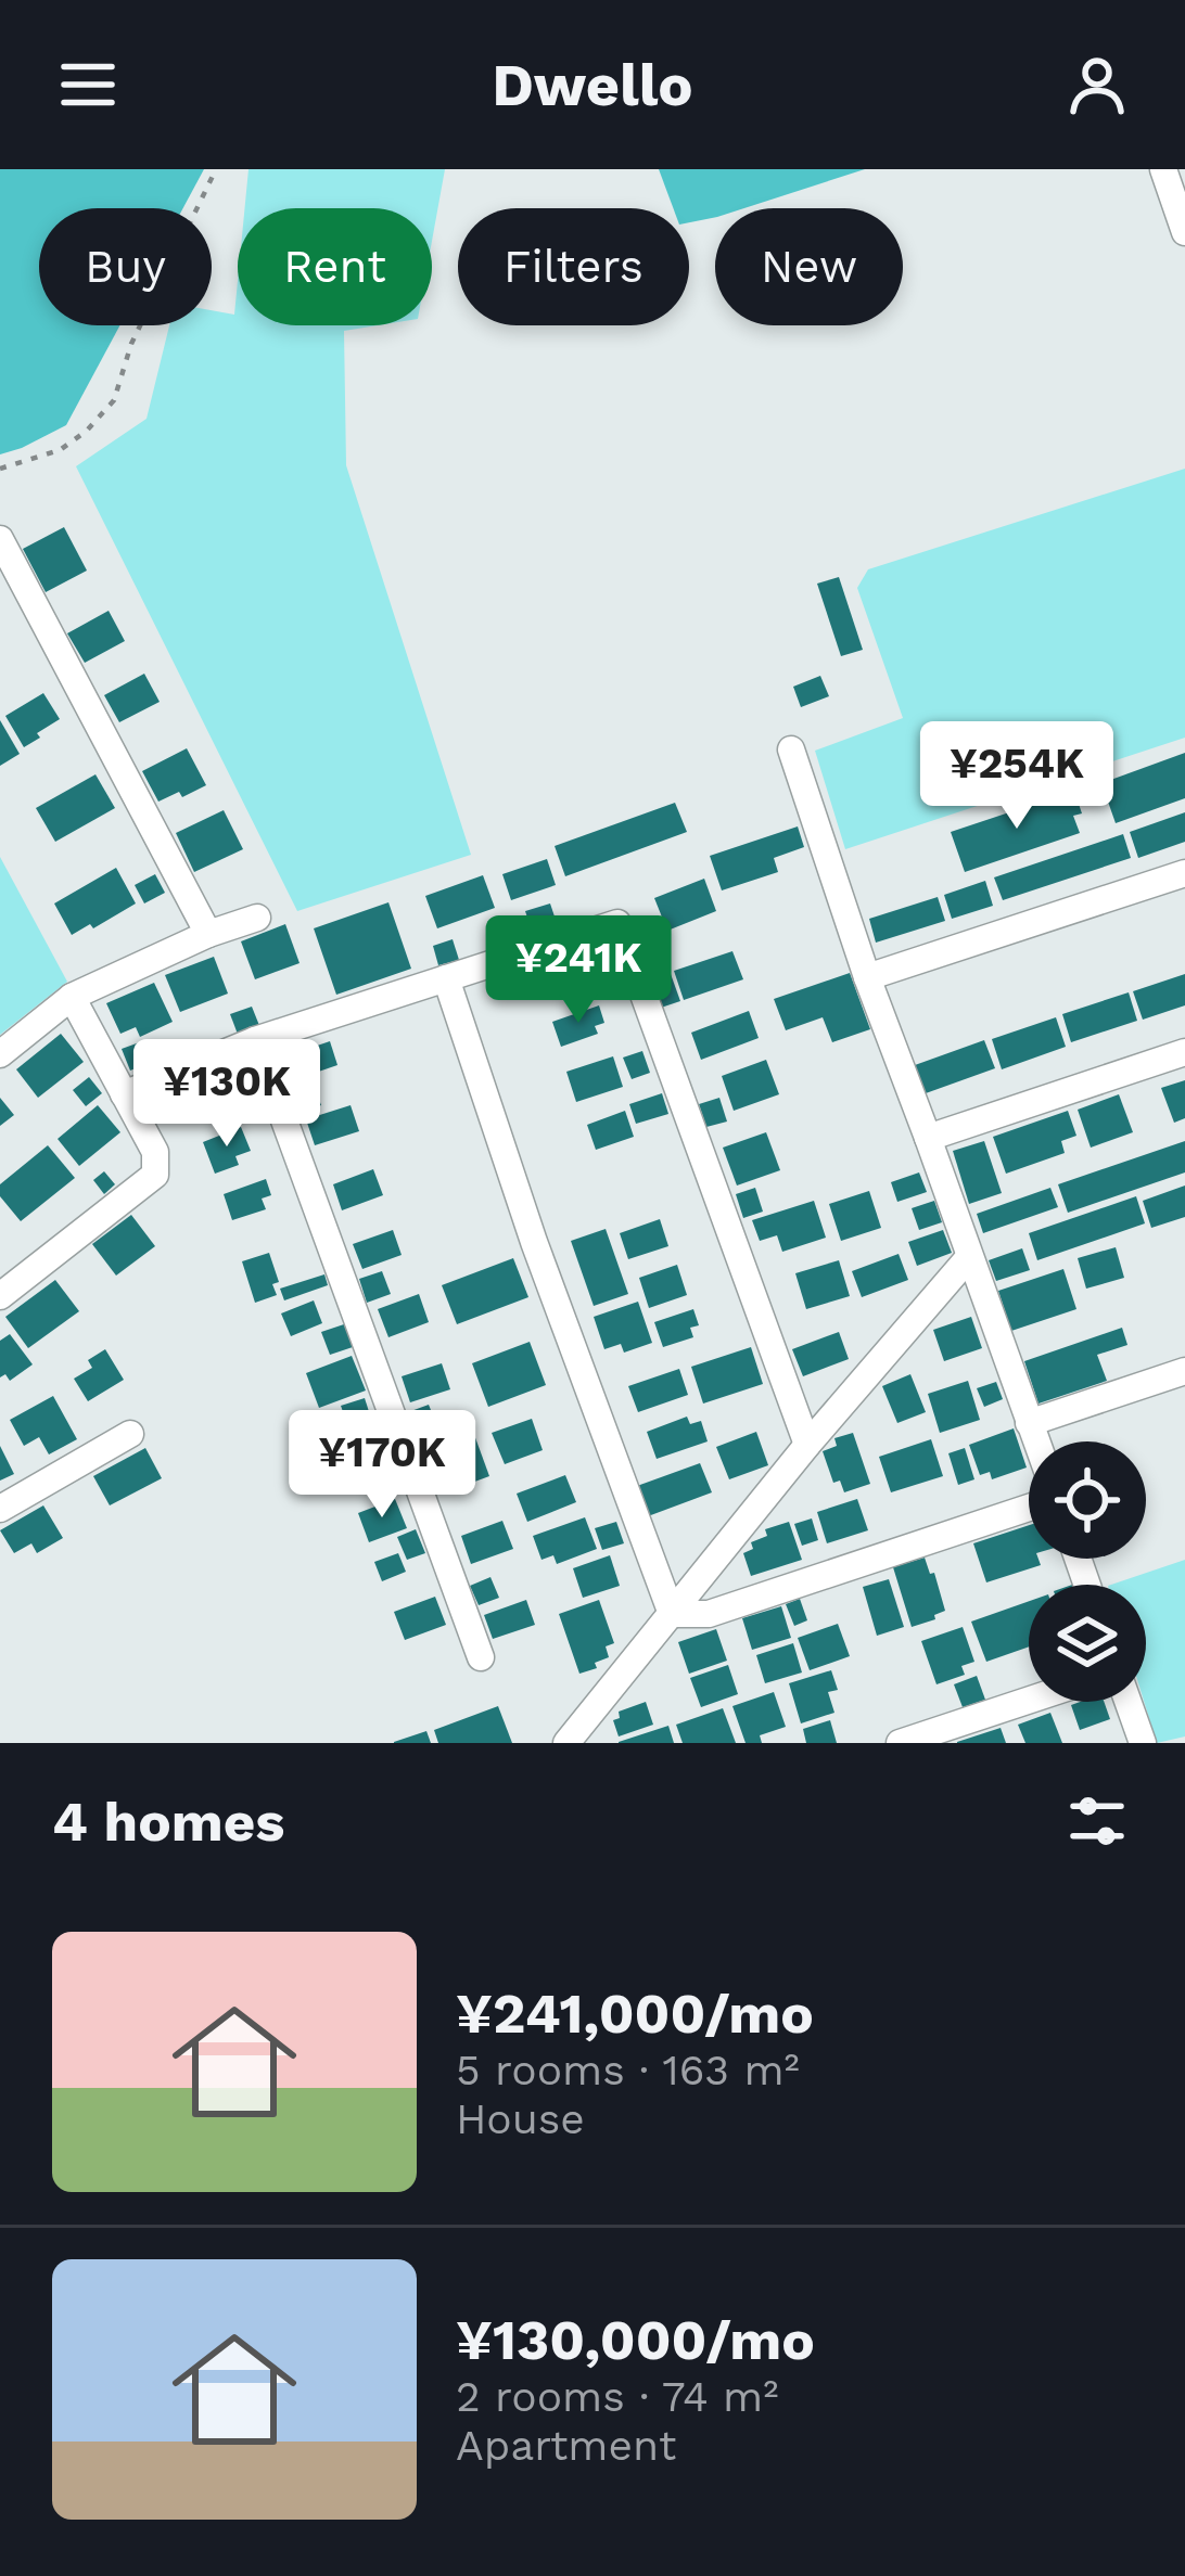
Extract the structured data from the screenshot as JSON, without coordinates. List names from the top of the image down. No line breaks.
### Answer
{"page":{"header":"Dwello","chip":["Buy","Rent","Filters","New"],"price":["¥254K","¥241K","¥130K","¥170K"],"heading":"4 homes","list":[{"name":"¥241,000/mo","note":"5 rooms · 163 m² · House"},{"name":"¥130,000/mo","note":"2 rooms · 74 m² · Apartment"}]}}
